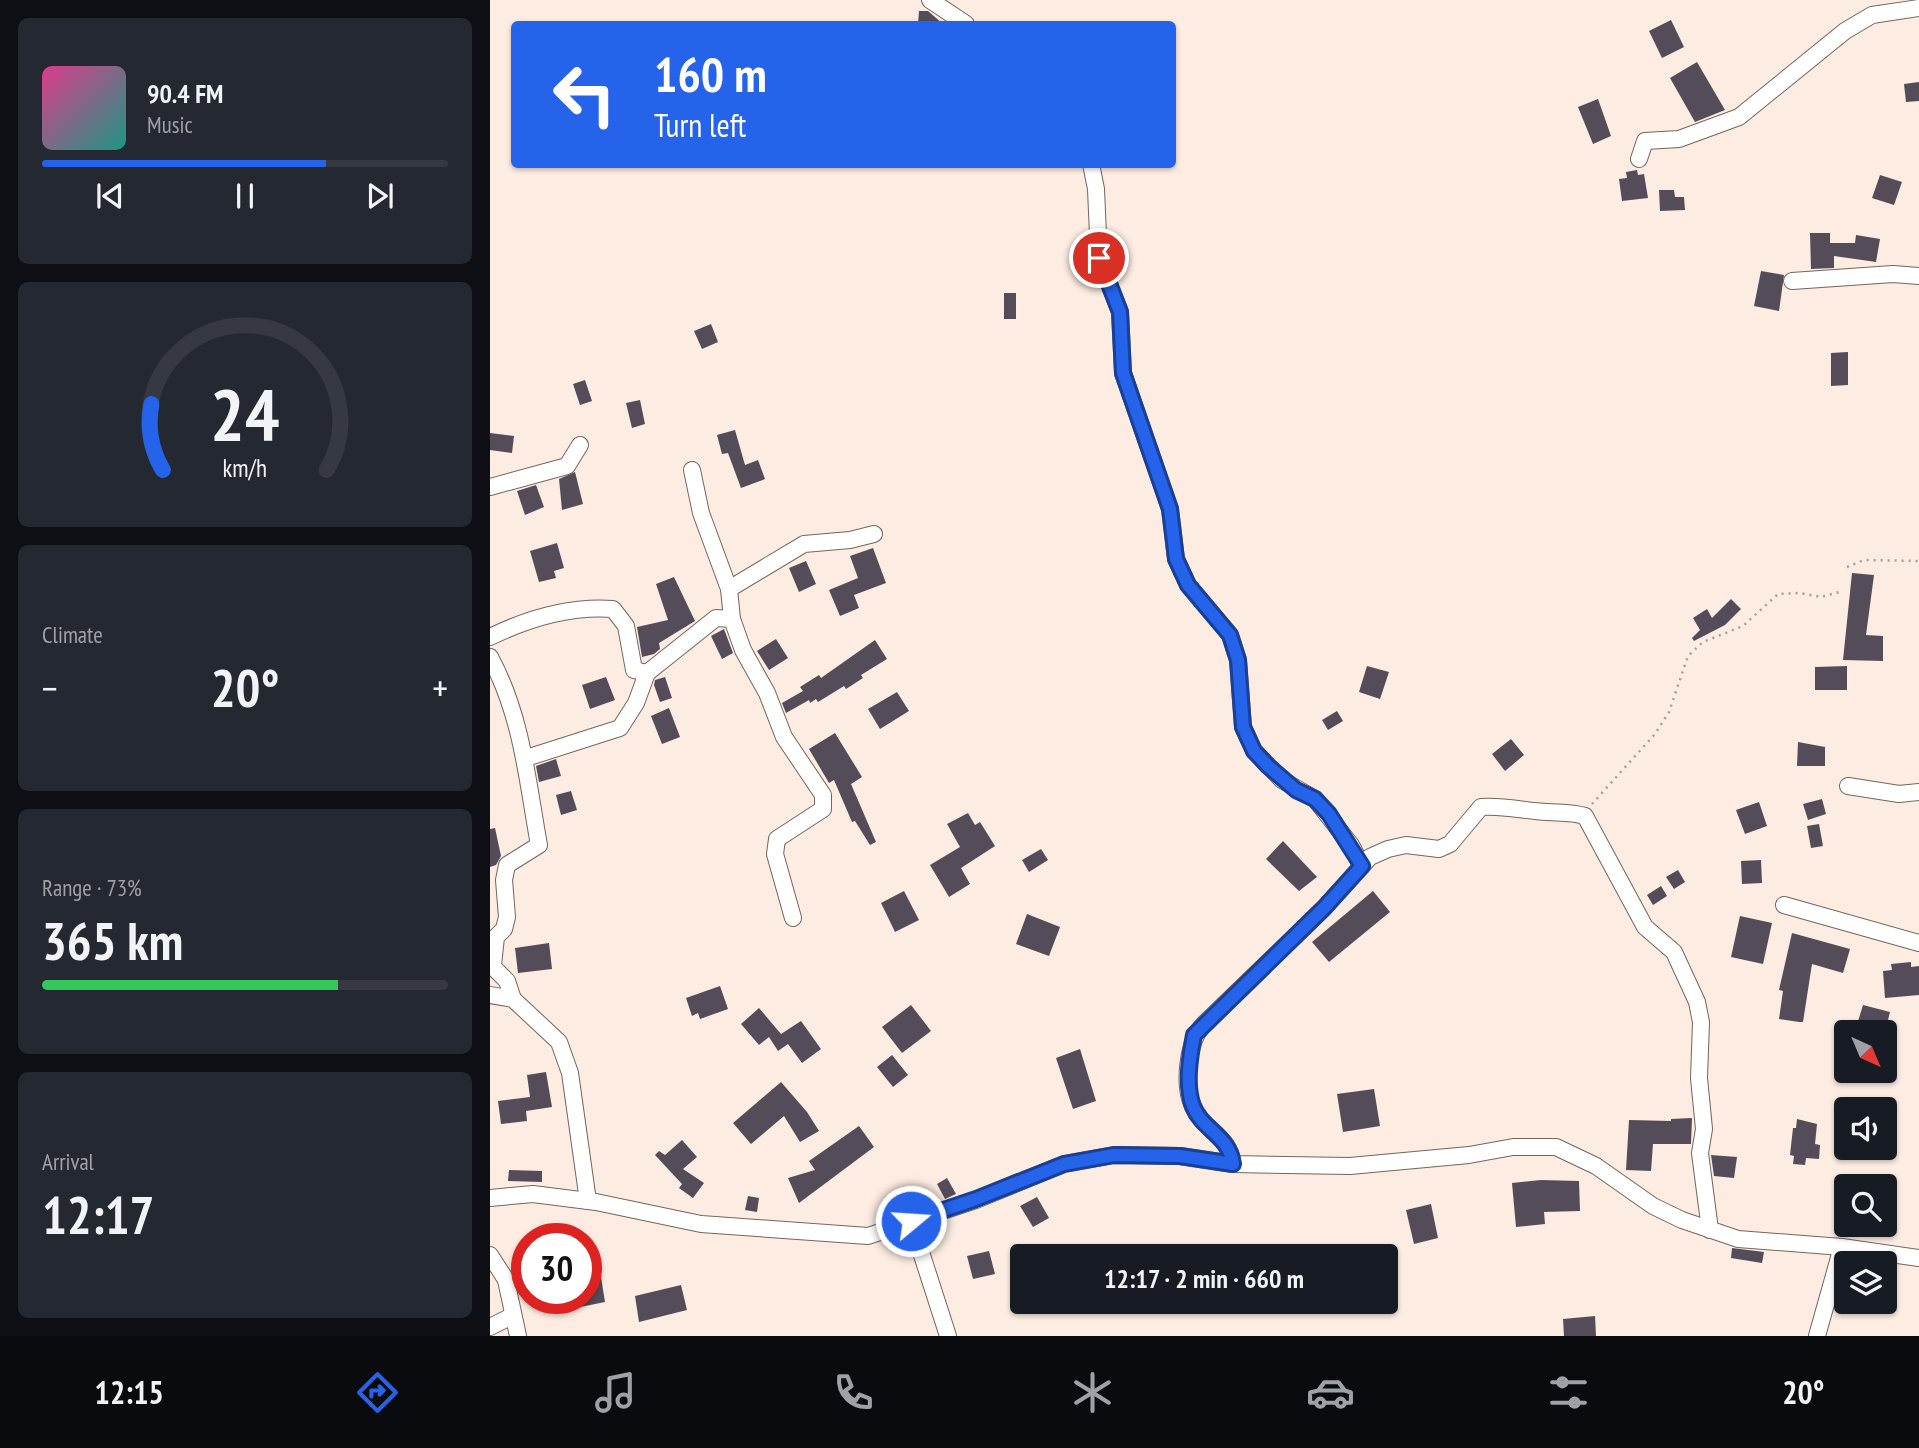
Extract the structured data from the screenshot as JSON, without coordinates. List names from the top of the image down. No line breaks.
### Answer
{"north":"bottom right","page":{"turn":["160 m","Turn left"],"song":["90.4 FM","Music"],"tile":["Climate",["Range · 73%","365 km"],["Arrival","12:17"]],"heat":["−","20°","+"],"limit":"30","trip":"12:17 · 2 min · 660 m","tabs":["12:15","20°"],"gauge":["24","km/h"]}}
